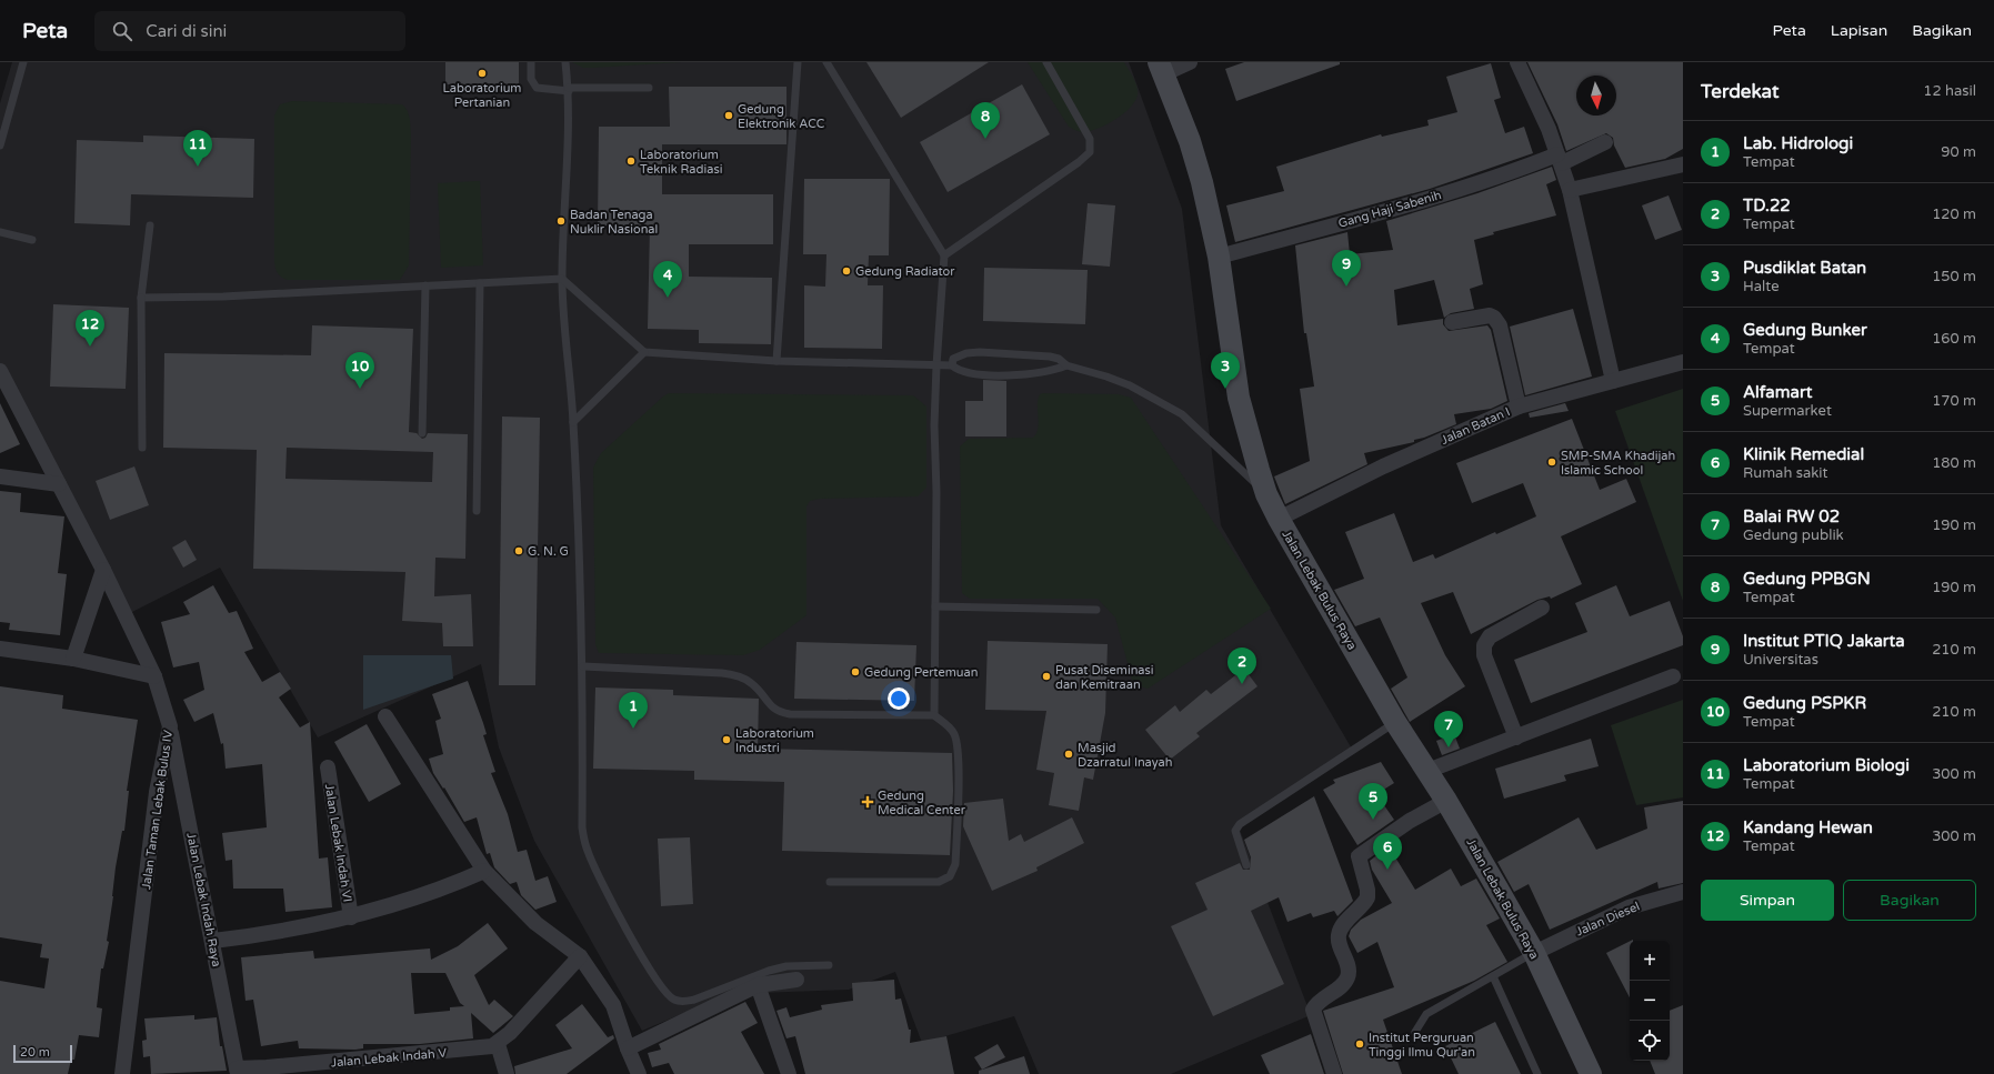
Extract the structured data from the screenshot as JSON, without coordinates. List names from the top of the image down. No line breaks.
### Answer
{"streets":{"main road":["Jalan Lebak Bulus Raya"],"street":["Gang Haji Sabenih","Jalan Batan I","Jalan Taman Lebak Bulus IV","Jalan Lebak Indah VI","Jalan Lebak Indah Raya","Jalan Diesel","Jalan Lebak Indah V"]},"crossings":[["Gang Haji Sabenih","Jalan Lebak Bulus Raya"],["Jalan Batan I","Jalan Lebak Bulus Raya"],["Jalan Lebak Bulus Raya","Jalan Diesel"],["Jalan Taman Lebak Bulus IV","Jalan Lebak Indah Raya"],["Jalan Lebak Indah VI","Jalan Lebak Indah Raya"],["Jalan Lebak Indah Raya","Jalan Lebak Indah V"]],"places":{"other":["Laboratorium Pertanian","Gedung Elektronik ACC","Laboratorium Teknik Radiasi","Badan Tenaga Nuklir Nasional","Gedung Radiator","SMP-SMA Khadijah Islamic School","G. N. G","Gedung Pertemuan","Pusat Diseminasi dan Kemitraan","Laboratorium Industri","Masjid Dzarratul Inayah","Institut Perguruan Tinggi Ilmu Qur'an"],"health":["Gedung Medical Center"]},"scale_bar":"20 m","north":"bottom","page":{"header":"Peta","search":"Cari di sini","nav":["Peta","Lapisan","Bagikan"],"heading":["Terdekat","12 hasil"],"pins":["8","11","9","4","12","3","10","2","1","7","5","6"],"list":[{"mark":"1","name":"Lab. Hidrologi","note":"Tempat","value":"90 m"},{"mark":"2","name":"TD.22","note":"Tempat","value":"120 m"},{"mark":"3","name":"Pusdiklat Batan","note":"Halte","value":"150 m"},{"mark":"4","name":"Gedung Bunker","note":"Tempat","value":"160 m"},{"mark":"5","name":"Alfamart","note":"Supermarket","value":"170 m"},{"mark":"6","name":"Klinik Remedial","note":"Rumah sakit","value":"180 m"},{"mark":"7","name":"Balai RW 02","note":"Gedung publik","value":"190 m"},{"mark":"8","name":"Gedung PPBGN","note":"Tempat","value":"190 m"},{"mark":"9","name":"Institut PTIQ Jakarta","note":"Universitas","value":"210 m"},{"mark":"10","name":"Gedung PSPKR","note":"Tempat","value":"210 m"},{"mark":"11","name":"Laboratorium Biologi","note":"Tempat","value":"300 m"},{"mark":"12","name":"Kandang Hewan","note":"Tempat","value":"300 m"}],"buttons":["Simpan","Bagikan"],"map_buttons":["+","−"],"scale":"20 m"}}
